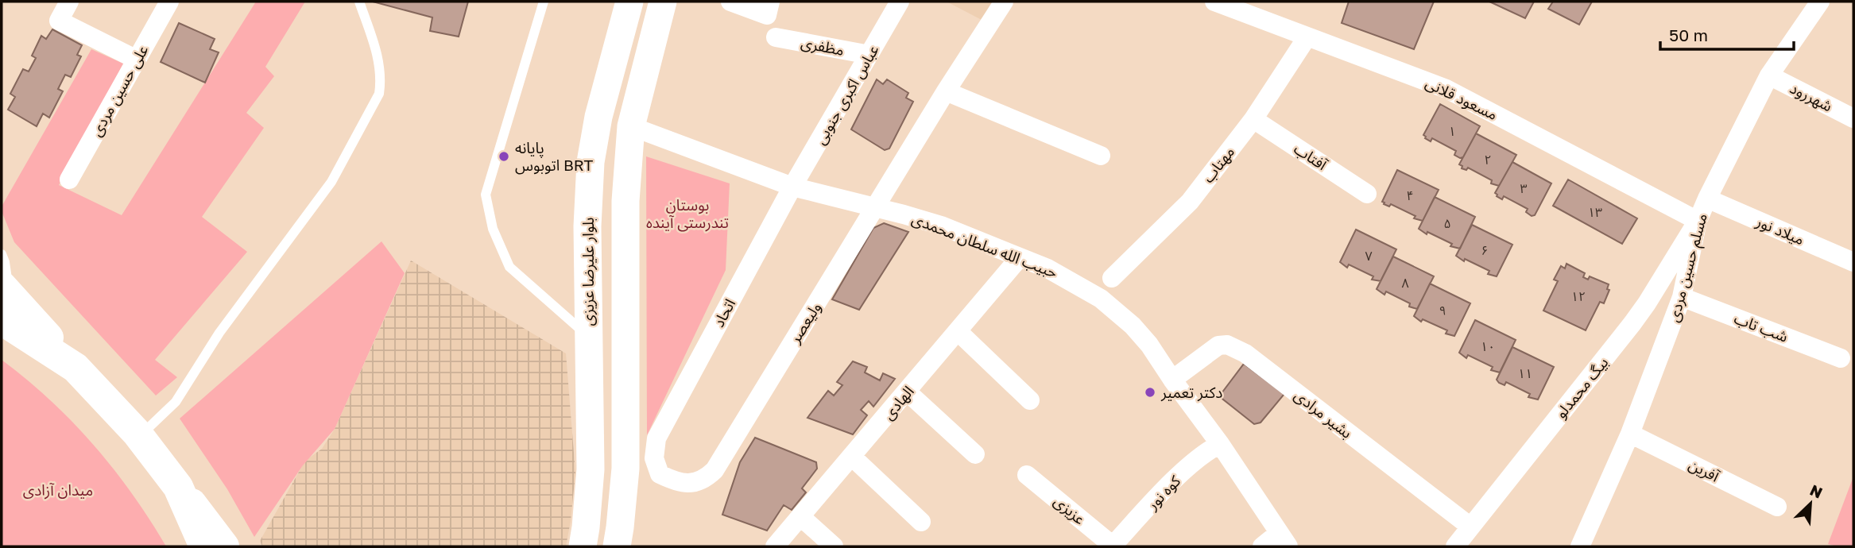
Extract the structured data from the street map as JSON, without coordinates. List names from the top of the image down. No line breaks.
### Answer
{"streets":{"main road":["بلوار علیرضا عزیزی"],"street":["مظفری","علی حسین مردی","عباس اکبری جنوبی","شهررود","مسعود قلانی","آفتاب","مهتاب","میلاد نور","حبیب الله سلطان محمدی","مسلم حسین مردی","اتحاد","ولیعصر","شب تاب","بیگ محمدلو","الهادی","بشیر مرادی","آفرین","کوه نور","عزیزی"]},"crossings":[["مظفری","عباس اکبری جنوبی"],["عباس اکبری جنوبی","حبیب الله سلطان محمدی"],["عباس اکبری جنوبی","اتحاد"],["شهررود","مسلم حسین مردی"],["مسعود قلانی","مهتاب"],["مسعود قلانی","مسلم حسین مردی"],["مسعود قلانی","بیگ محمدلو"],["آفتاب","مهتاب"],["میلاد نور","مسلم حسین مردی"],["حبیب الله سلطان محمدی","اتحاد"],["حبیب الله سلطان محمدی","ولیعصر"],["حبیب الله سلطان محمدی","الهادی"],["حبیب الله سلطان محمدی","بشیر مرادی"],["حبیب الله سلطان محمدی","کوه نور"],["مسلم حسین مردی","شب تاب"],["مسلم حسین مردی","بیگ محمدلو"],["مسلم حسین مردی","آفرین"],["اتحاد","ولیعصر"],["بیگ محمدلو","بشیر مرادی"],["کوه نور","عزیزی"]],"parks":["بوستان تندرستی آینده","میدان آزادی"],"places":["پایانه اتوبوس BRT","دکتر تعمیر"],"house_numbers":["۱","۲","۳","۴","۱۳","۵","۶","۷","۸","۱۲","۹","۱۰","۱۱"],"scale_bar":"50 m","north":"top right"}
